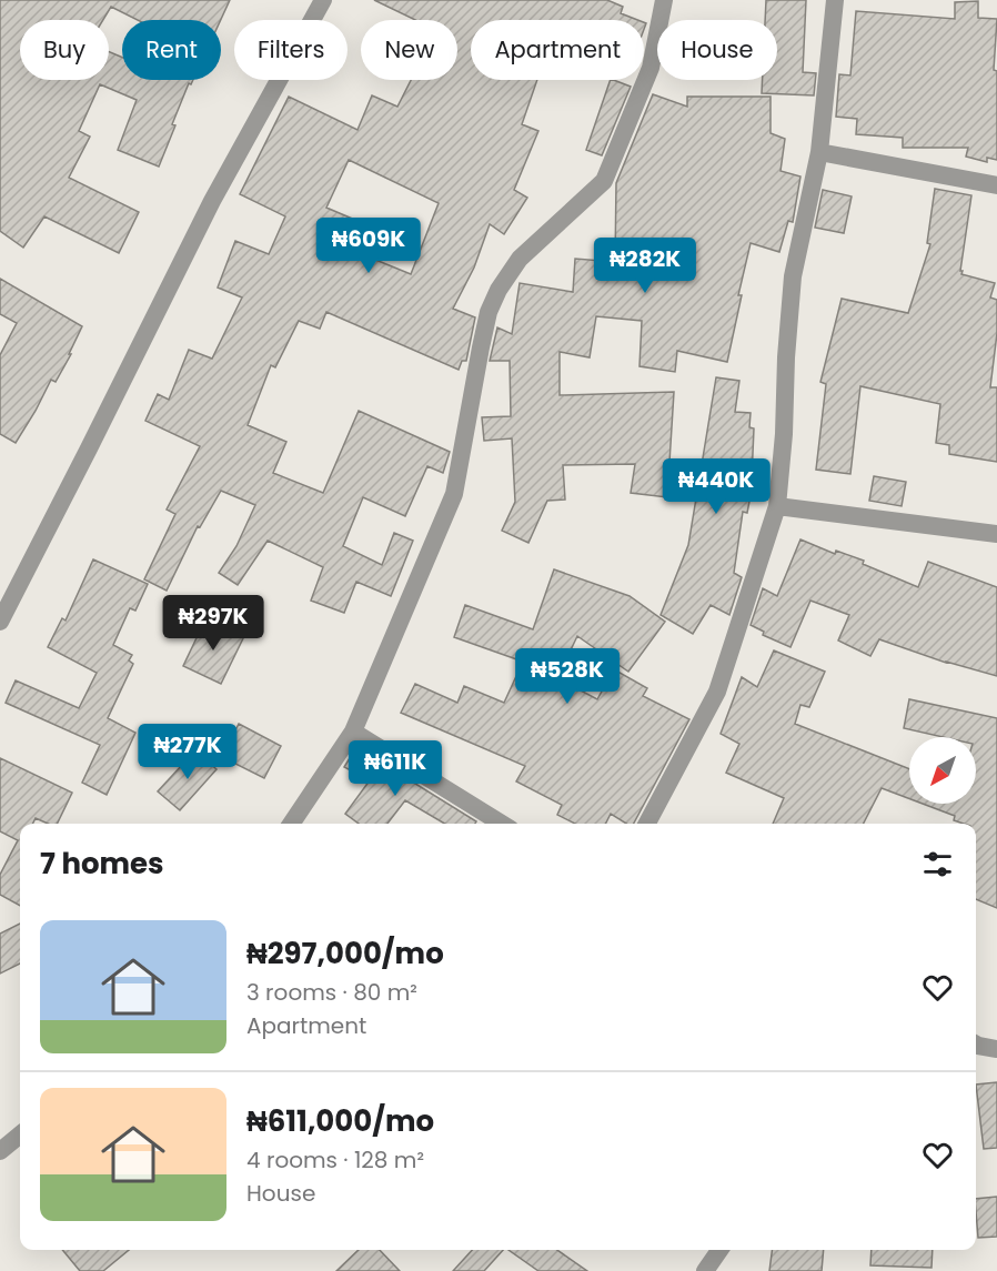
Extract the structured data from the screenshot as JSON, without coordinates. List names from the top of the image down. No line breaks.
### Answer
{"north":"bottom left","page":{"chip":["Buy","Rent","Filters","New","Apartment","House"],"price":["₦609K","₦282K","₦440K","₦297K","₦528K","₦277K","₦611K"],"heading":"7 homes","list":[{"name":"₦297,000/mo","note":"3 rooms · 80 m² · Apartment"},{"name":"₦611,000/mo","note":"4 rooms · 128 m² · House"}]}}
